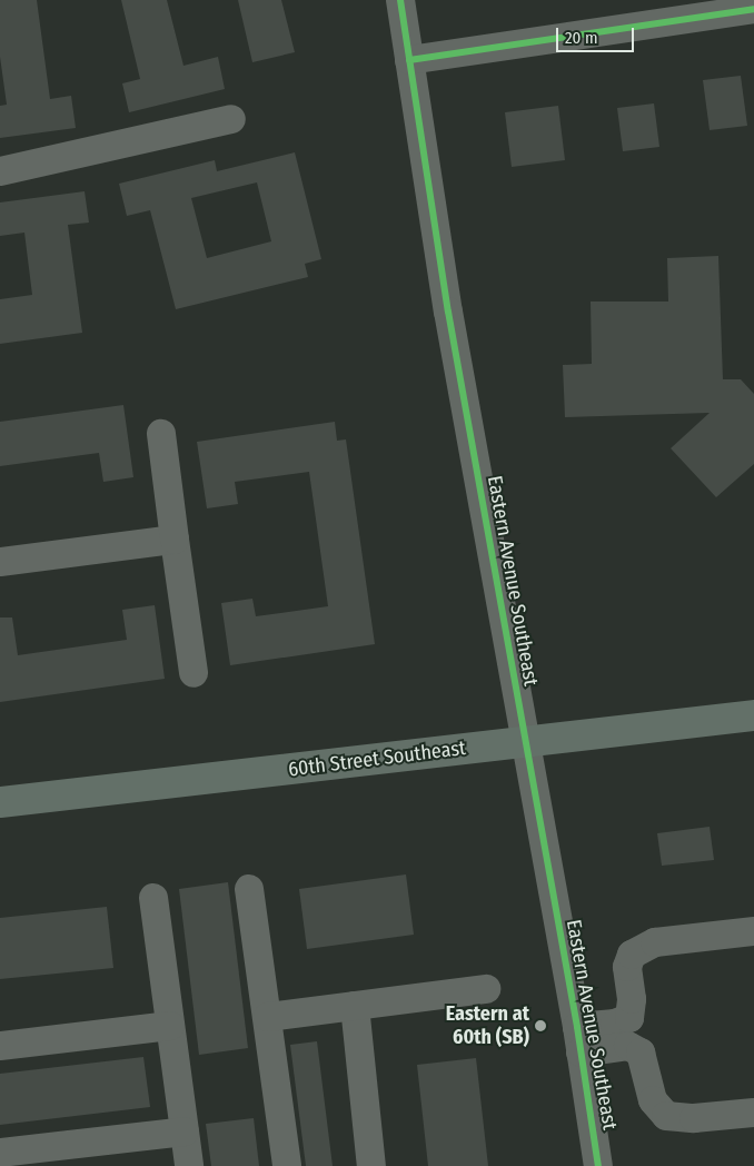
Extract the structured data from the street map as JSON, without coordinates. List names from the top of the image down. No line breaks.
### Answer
{"streets":{"main road":["60th Street Southeast"],"street":["Eastern Avenue Southeast"]},"crossings":[["Eastern Avenue Southeast","60th Street Southeast"]],"places":["Eastern at 60th (SB)"],"scale_bar":"20 m"}
